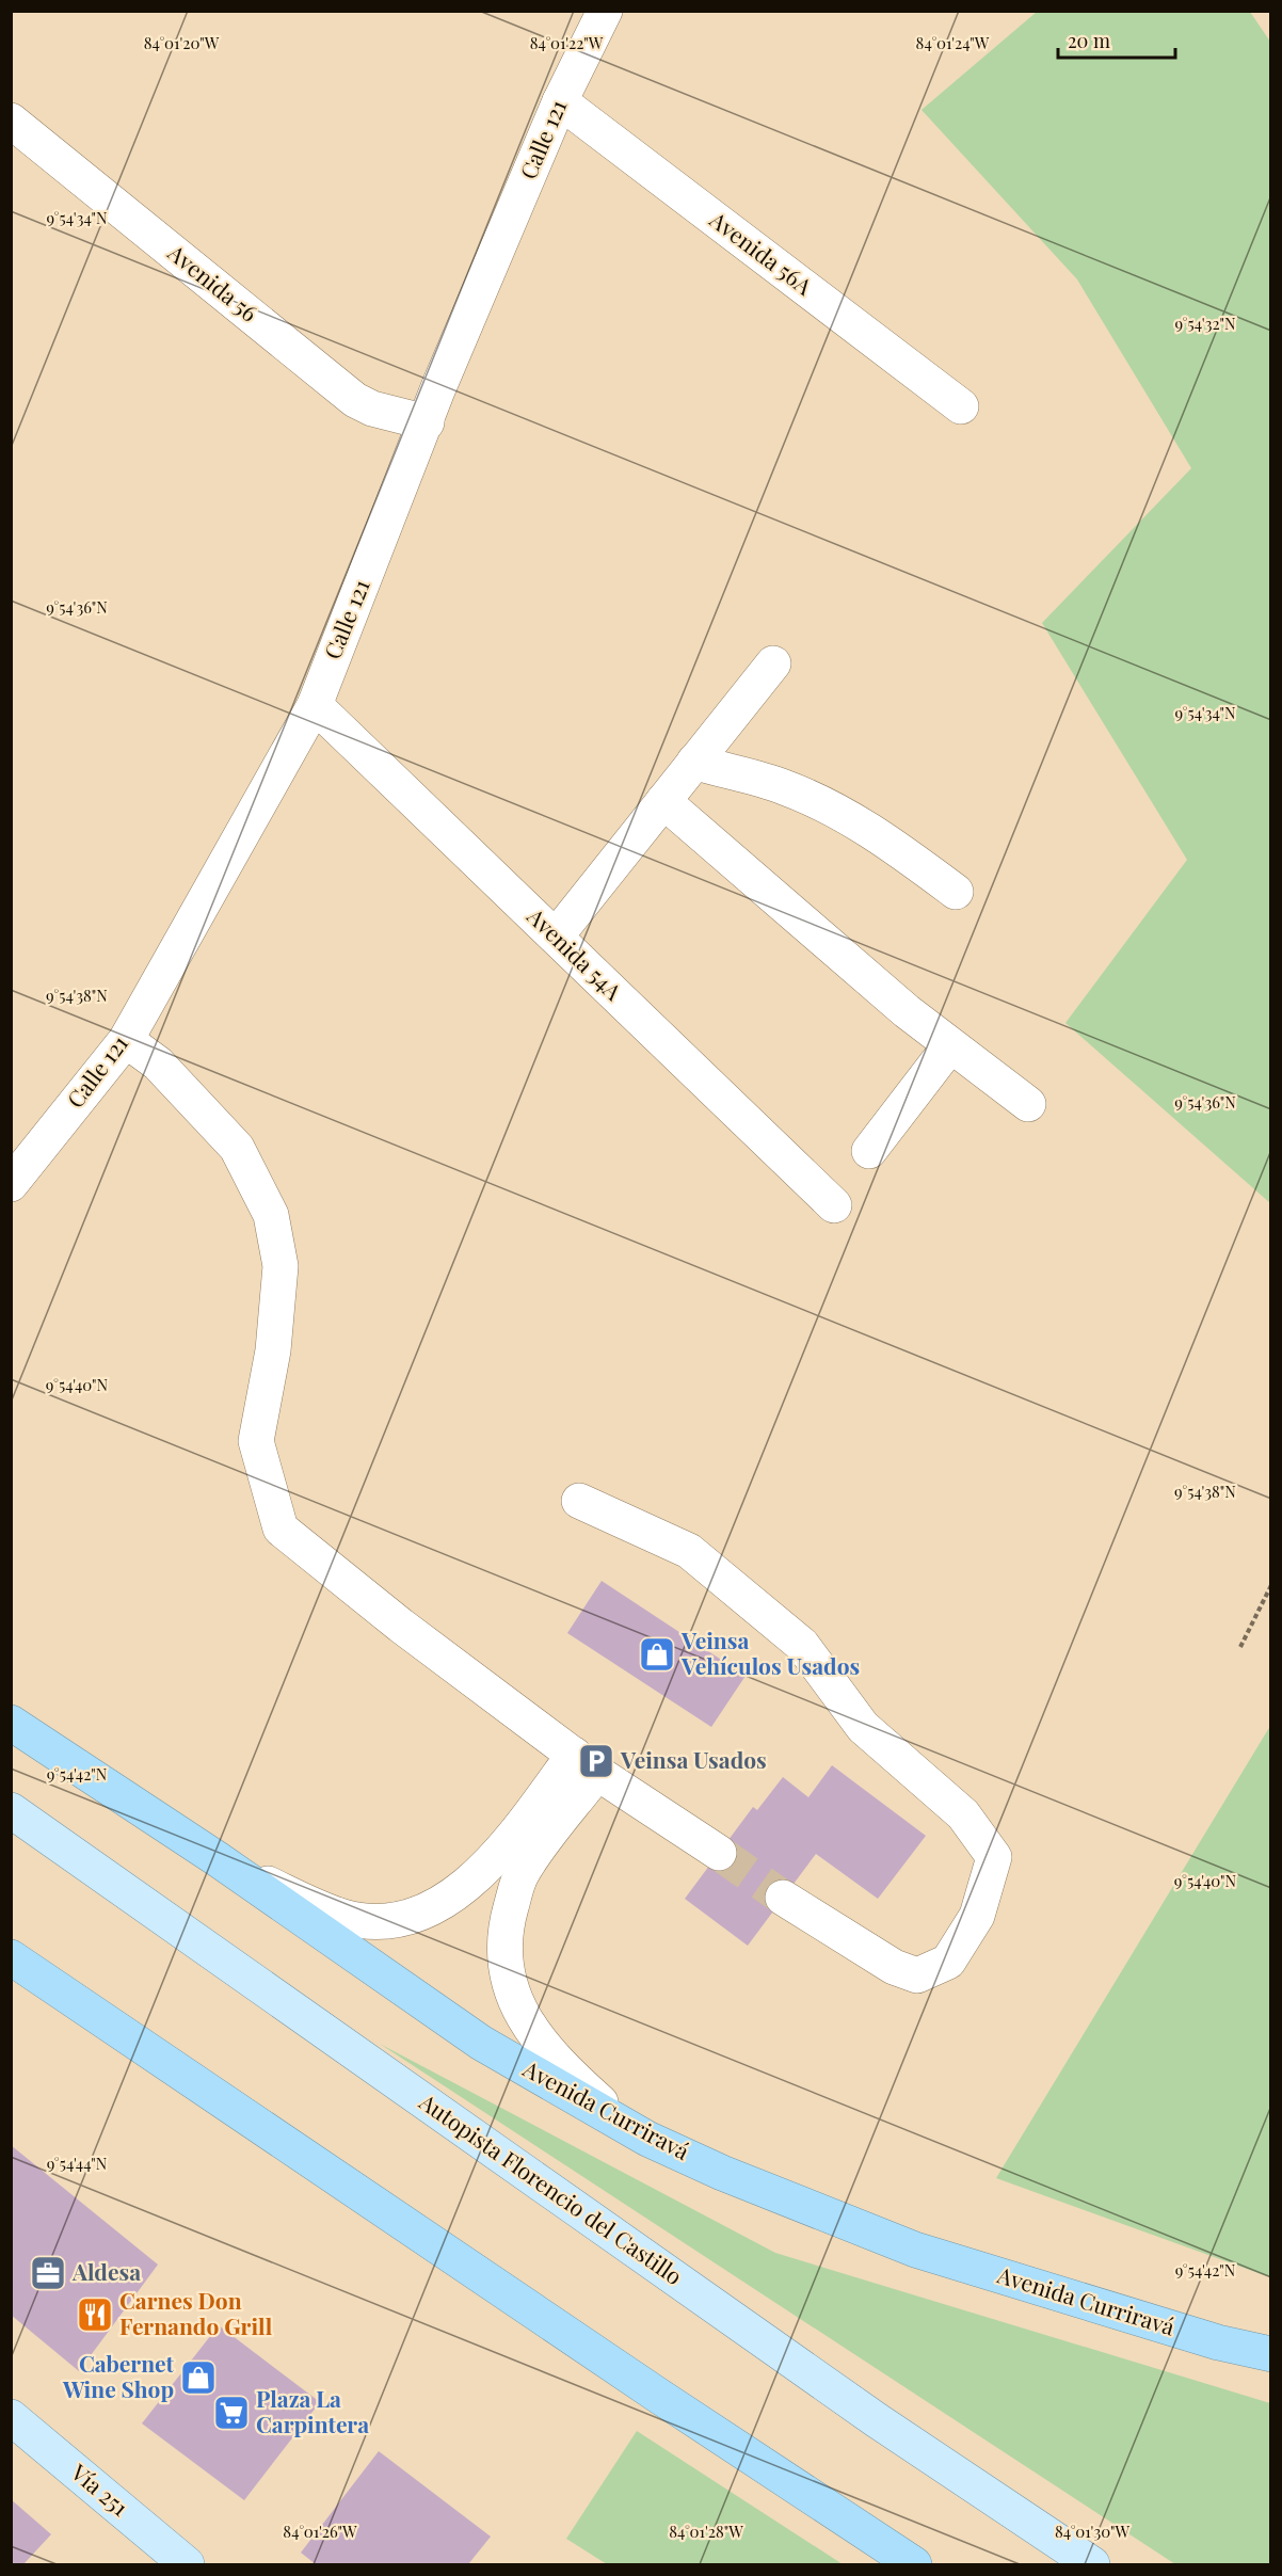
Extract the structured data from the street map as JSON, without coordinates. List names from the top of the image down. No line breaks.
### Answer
{"streets":{"highway":["Avenida Curriravá"],"main road":["Autopista Florencio del Castillo","Vía 251"],"street":["Calle 121","Avenida 56A","Avenida 56","Avenida 54A"]},"crossings":[["Calle 121","Avenida 56A"],["Calle 121","Avenida 56"],["Calle 121","Avenida 54A"]],"places":{"shop":["Veinsa Vehículos Usados","Cabernet Wine Shop"],"parking":["Veinsa Usados"],"office":["Aldesa"],"restaurant":["Carnes Don Fernando Grill"],"supermarket":["Plaza La Carpintera"]},"scale_bar":"20 m","coordinates":["84°01'24\"W","84°01'20\"W","84°01'22\"W","9°54'34\"N","9°54'32\"N","9°54'36\"N","9°54'38\"N","9°54'40\"N","9°54'42\"N","9°54'44\"N","84°01'26\"W","84°01'28\"W","84°01'30\"W"]}
